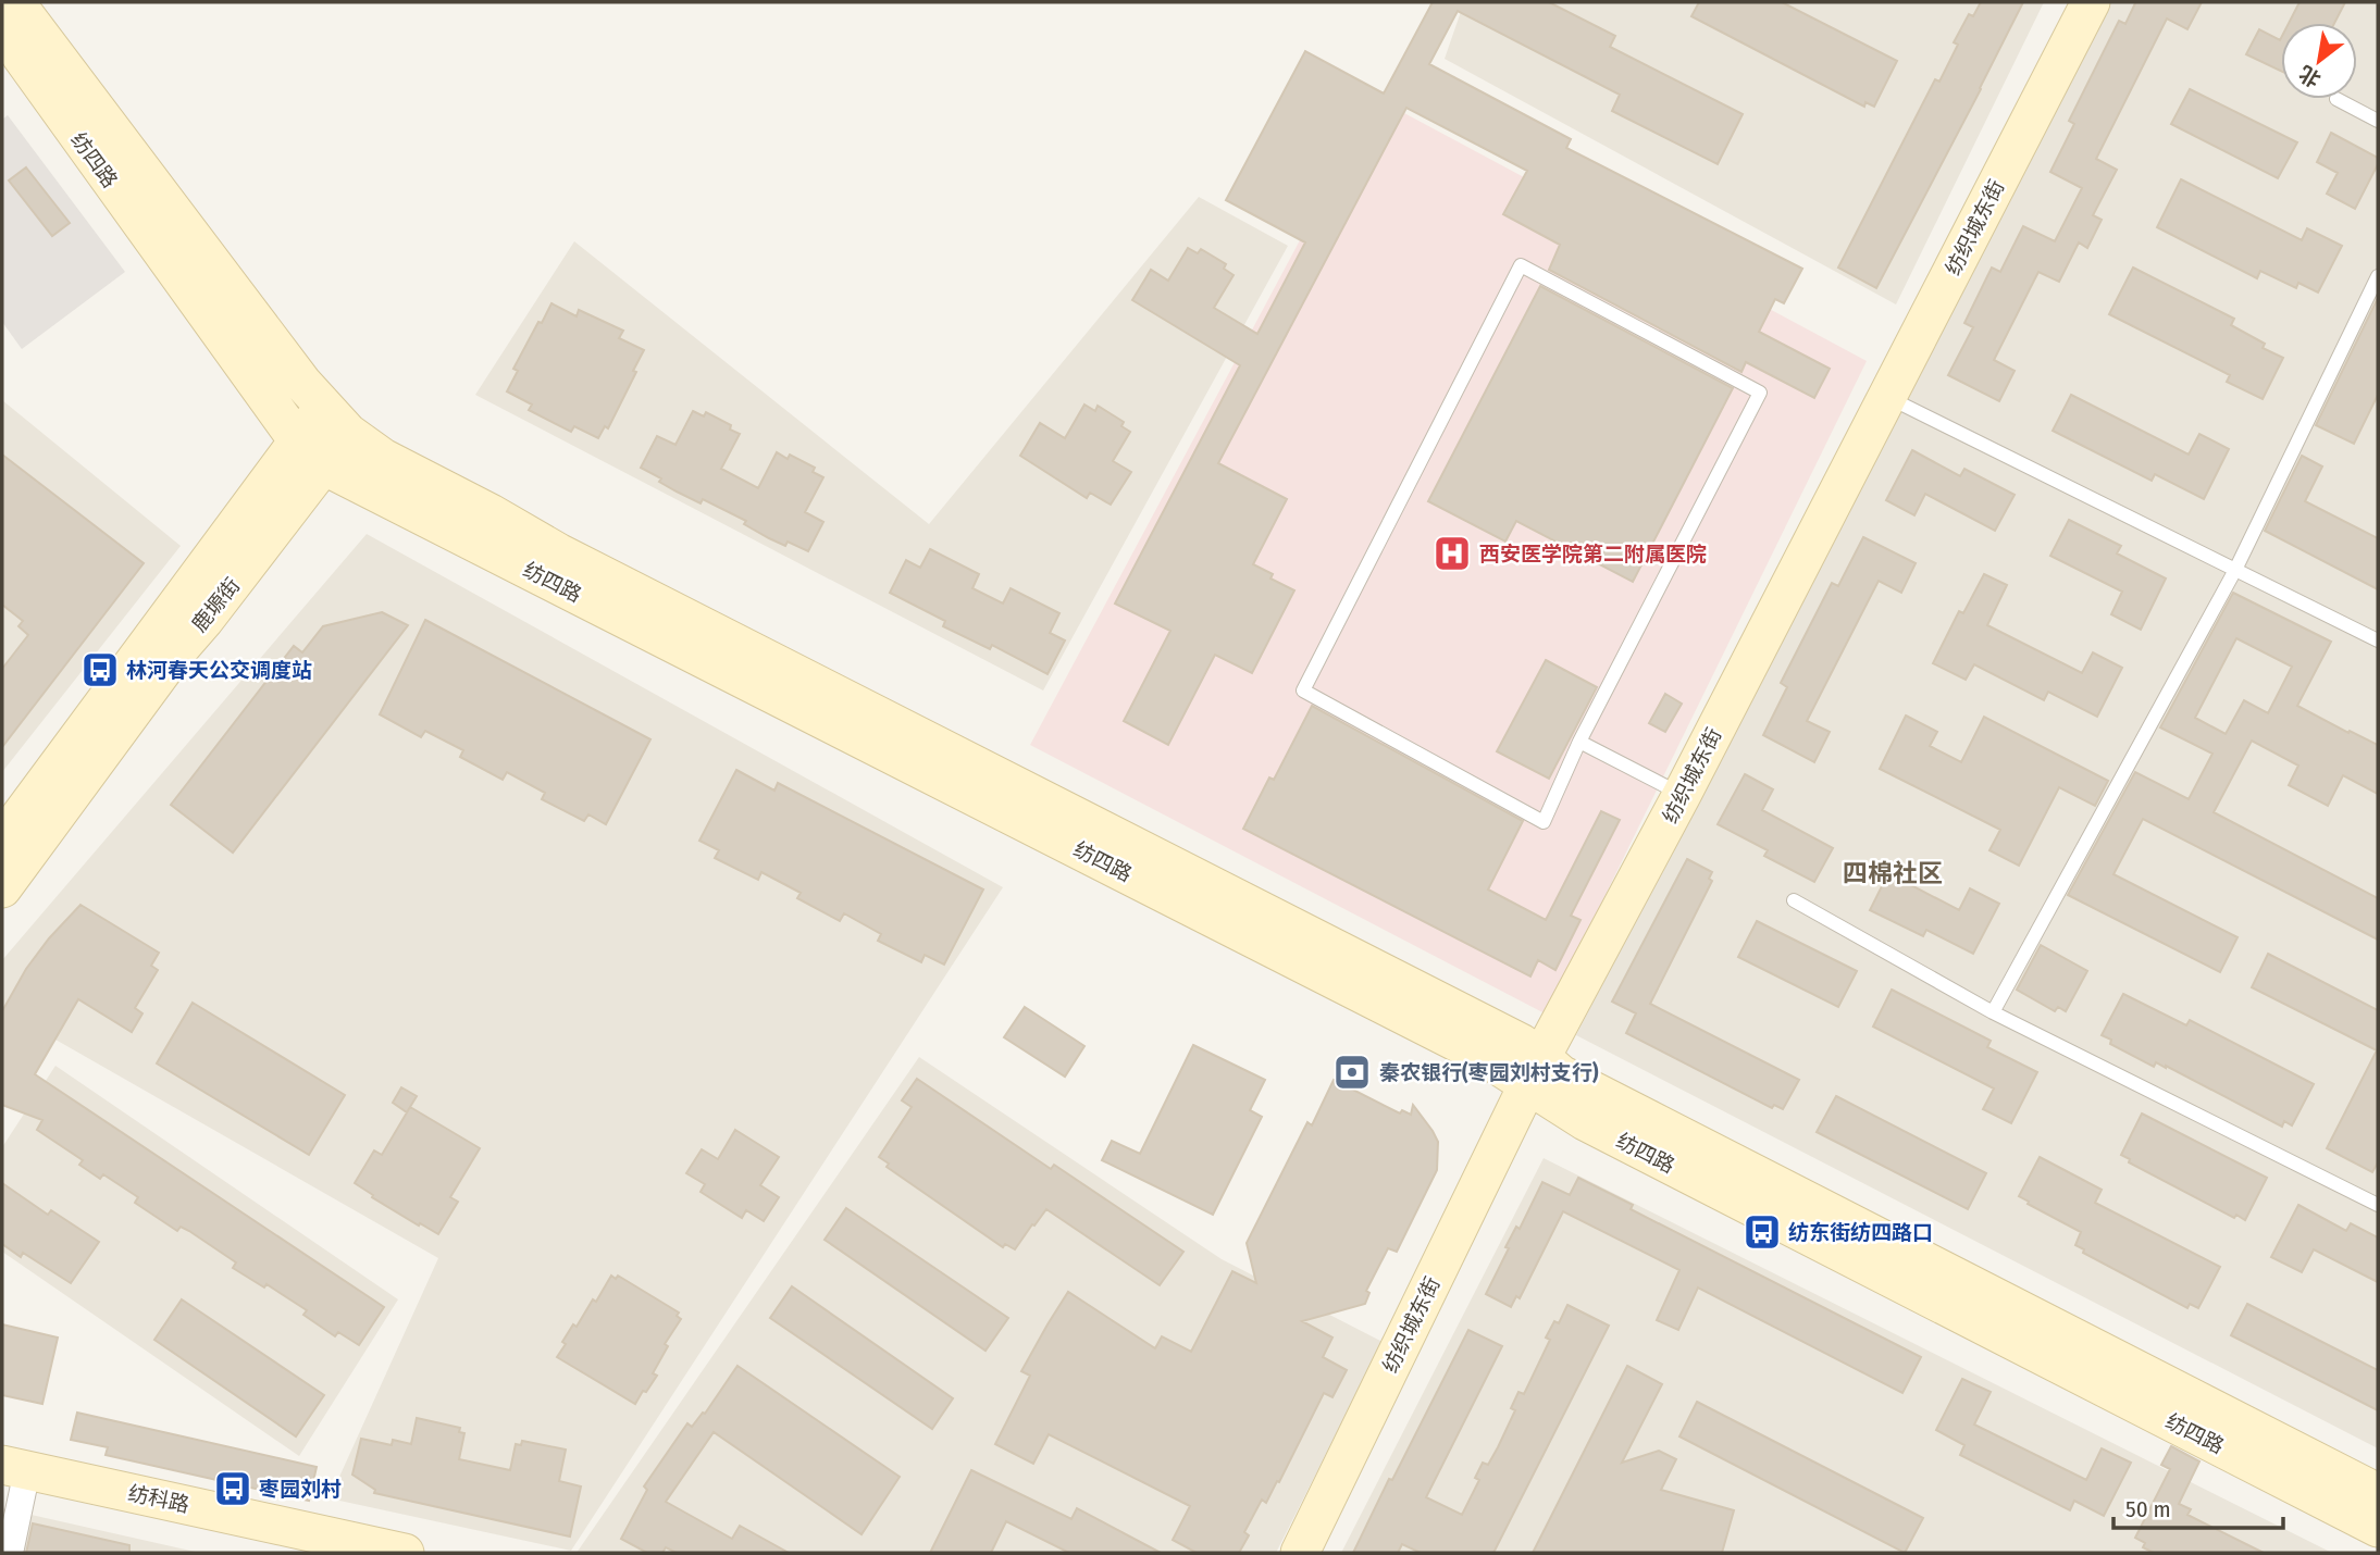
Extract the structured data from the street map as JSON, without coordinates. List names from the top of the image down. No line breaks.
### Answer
{"streets":{"street":["纺四路","纺织城东街","鹿塬街","纺科路"]},"crossings":[["纺四路","纺织城东街"],["纺四路","鹿塬街"]],"districts":["四棉社区"],"places":{"hospital":["西安医学院第二附属医院"],"bus stop":["林河春天公交调度站","纺东街纺四路口","枣园刘村"],"bank":["秦农银行(枣园刘村支行)"]},"scale_bar":"50 m","north":"bottom left"}
